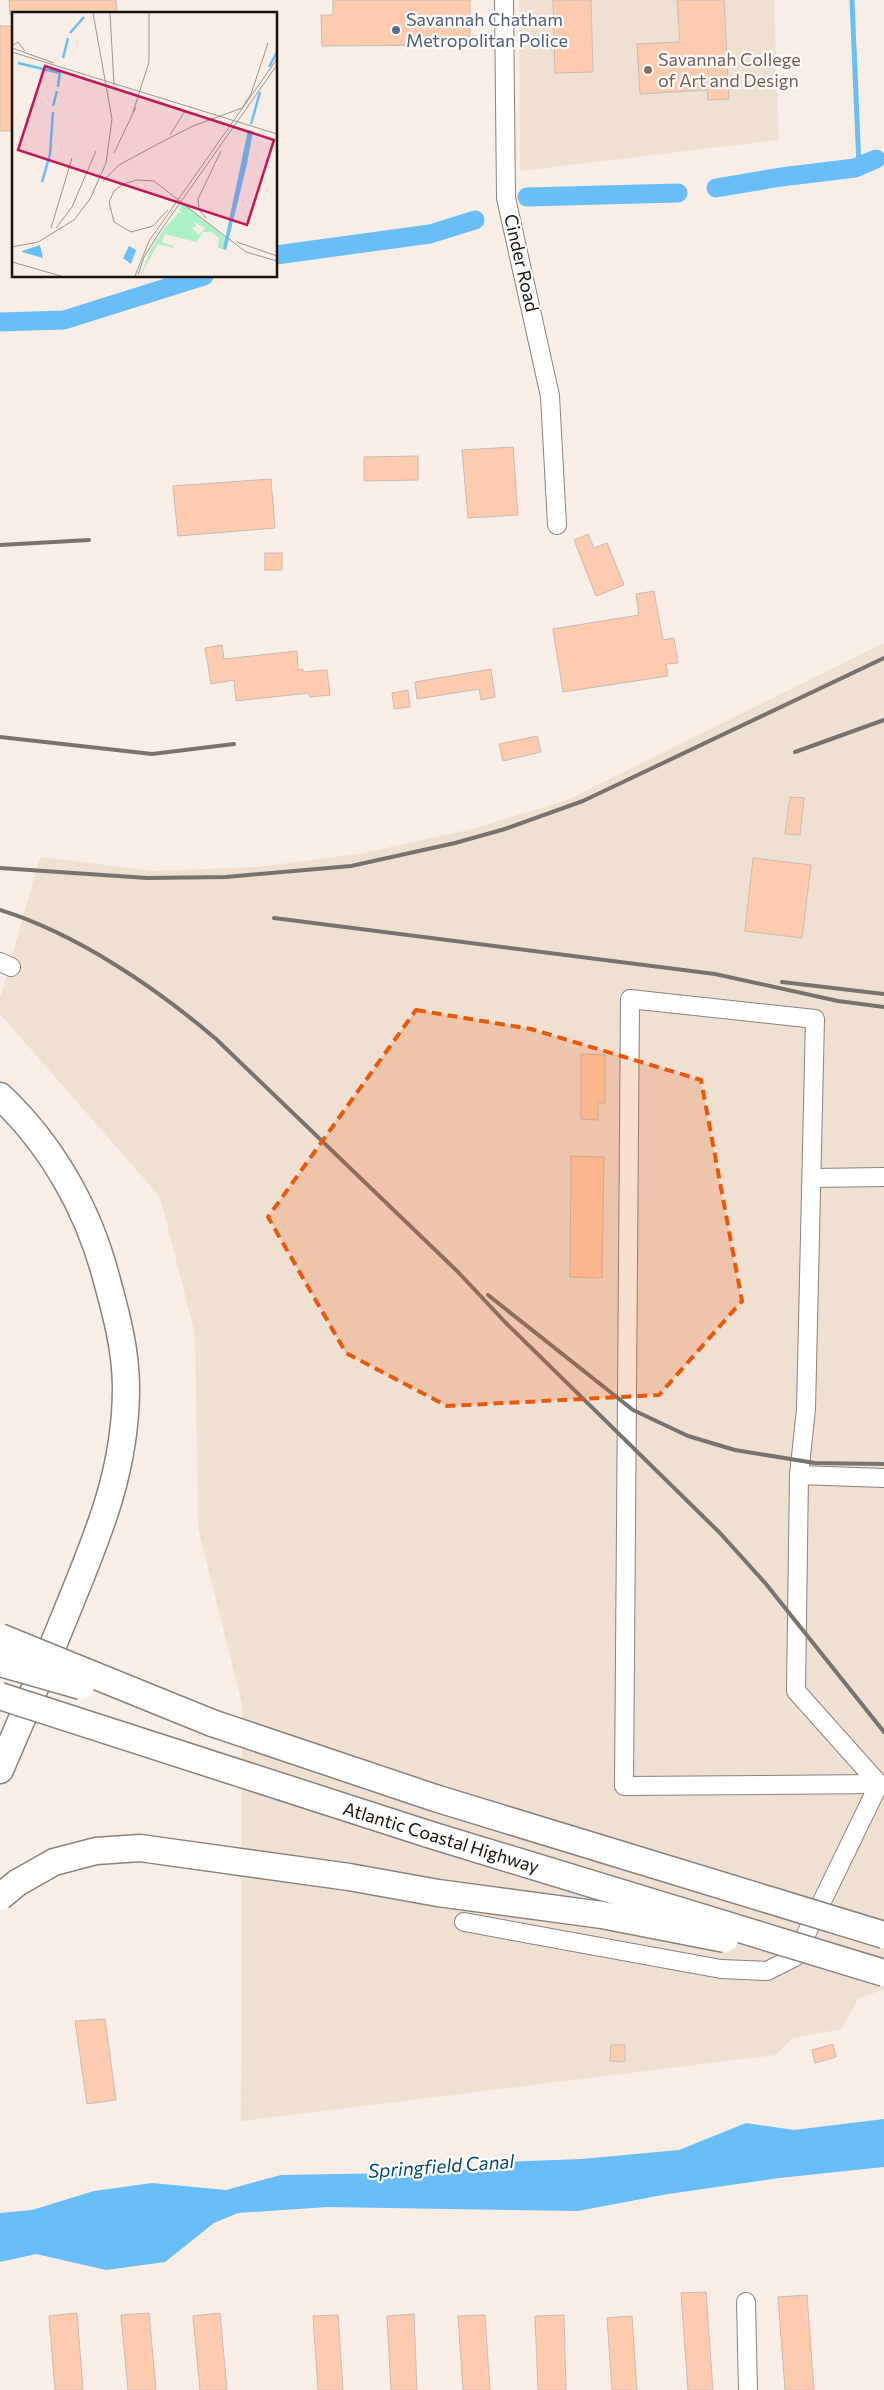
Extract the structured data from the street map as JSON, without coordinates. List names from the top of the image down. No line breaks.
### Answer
{"streets":{"highway":["Atlantic Coastal Highway"],"street":["Cinder Road"]},"water":["Springfield Canal"],"places":["Savannah Chatham Metropolitan Police","Savannah College of Art and Design"]}
